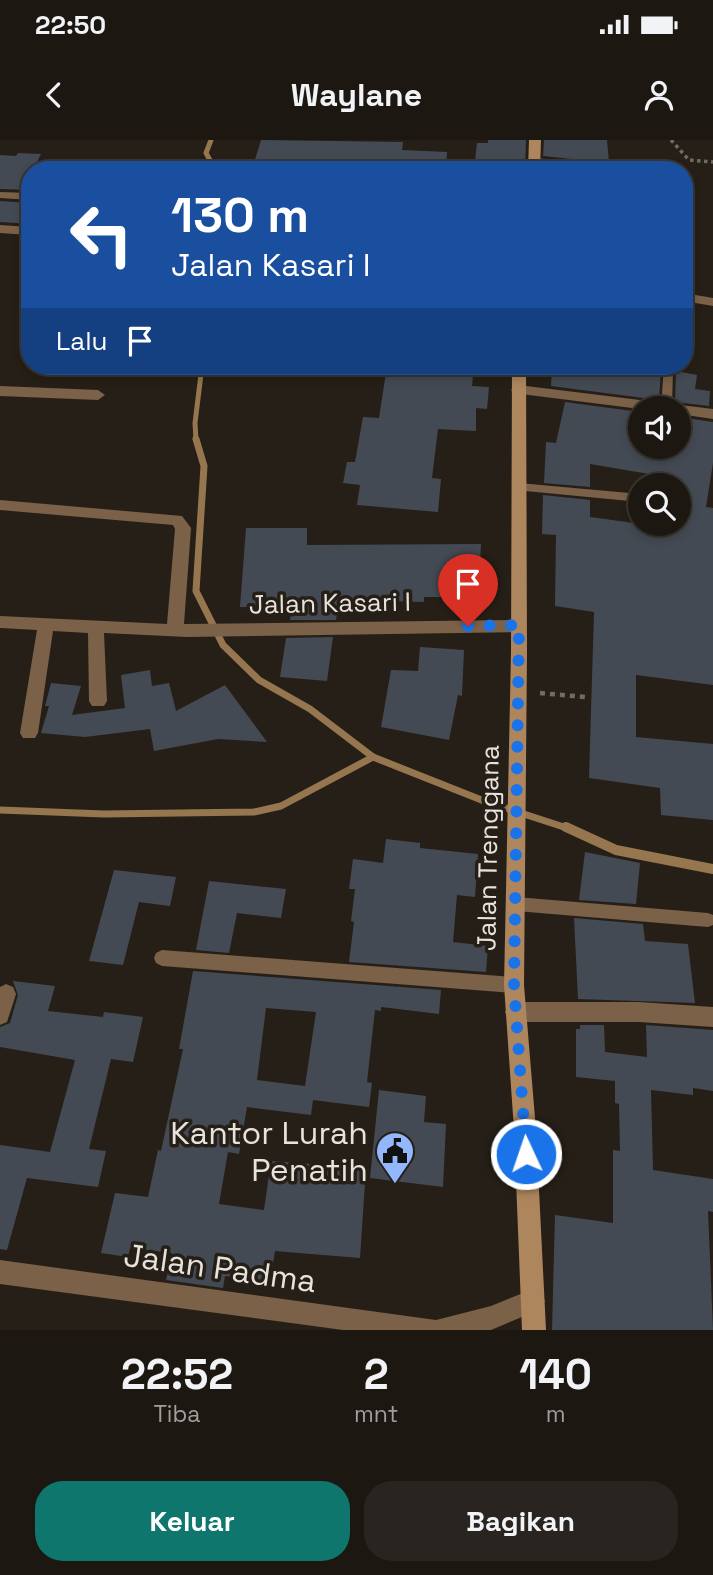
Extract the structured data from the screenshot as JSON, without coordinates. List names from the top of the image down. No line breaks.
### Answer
{"streets":{"main road":["Jalan Trenggana"],"street":["Jalan Kasari I","Jalan Padma"]},"crossings":[["Jalan Kasari I","Jalan Trenggana"]],"places":{"public building":["Kantor Lurah Penatih"]},"page":{"status":"22:50","header":"Waylane","turn":["130 m","Jalan Kasari I"],"then":"Lalu","eta":["22:52","Tiba","2","mnt","140","m"],"buttons":["Keluar","Bagikan"]}}
